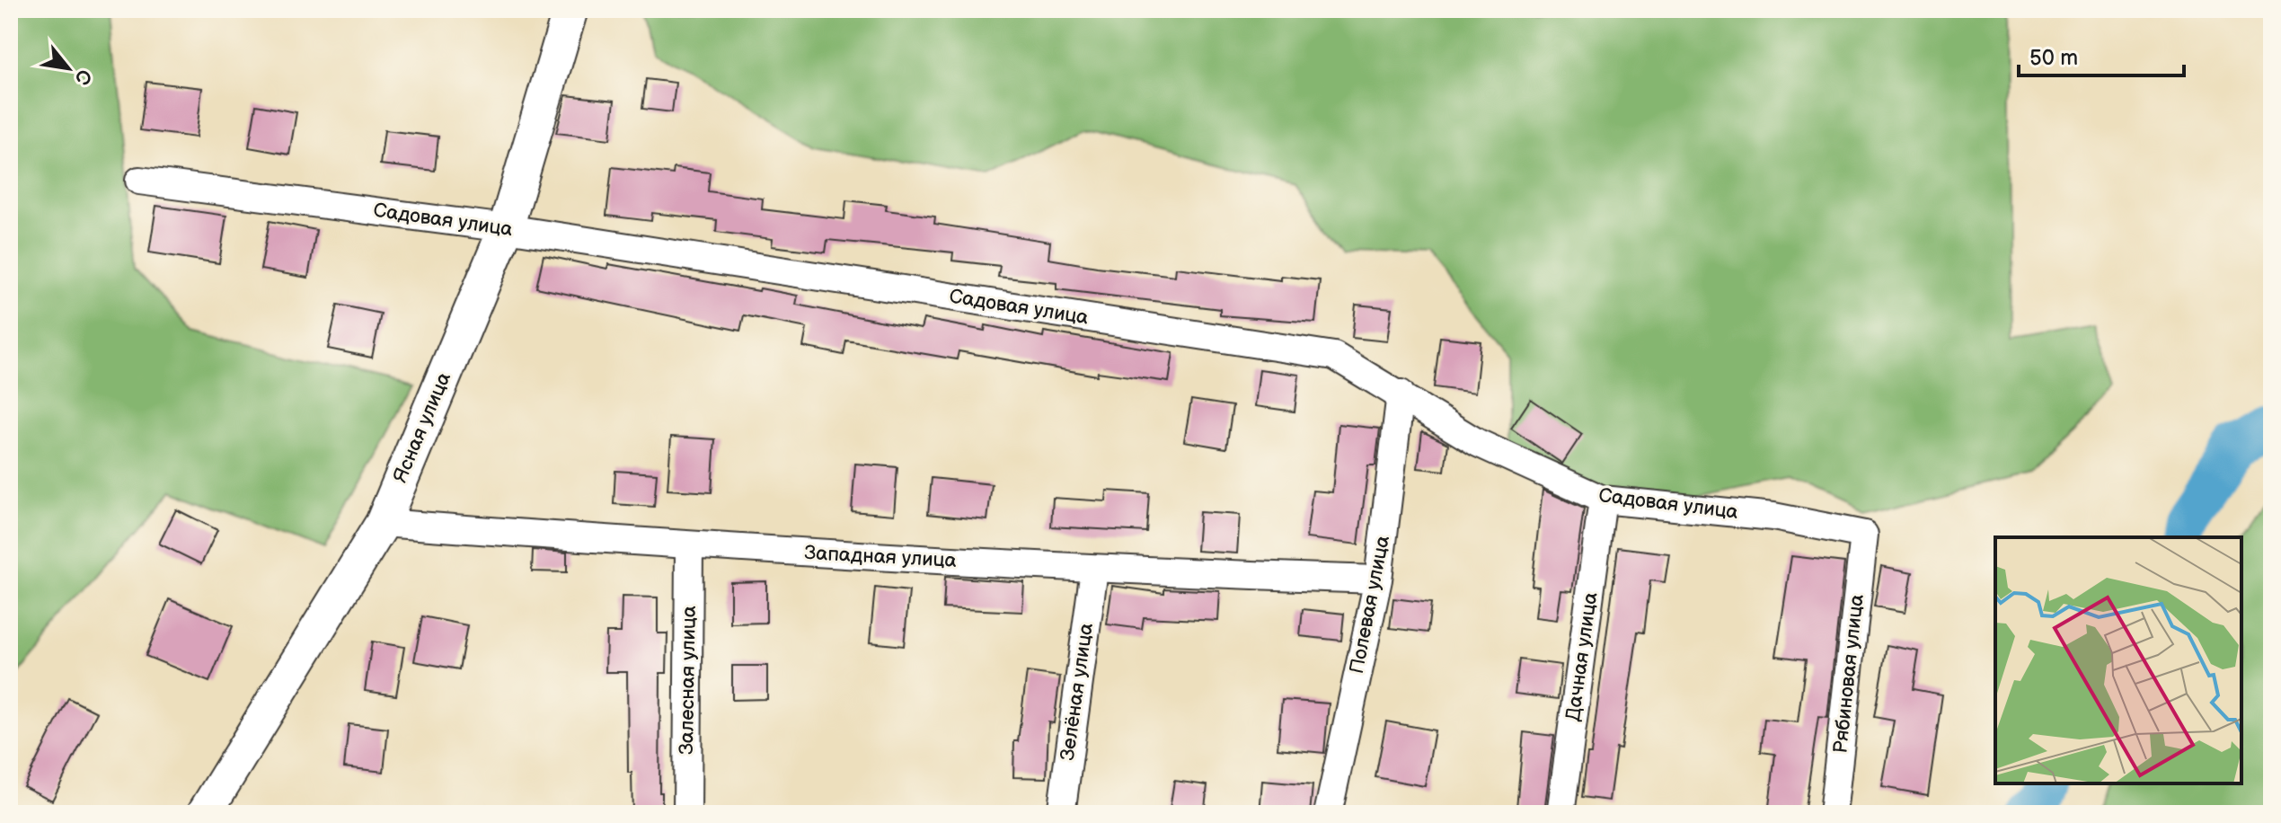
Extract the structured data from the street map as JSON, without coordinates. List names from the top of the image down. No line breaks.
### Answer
{"streets":{"main road":["Ясная улица"],"street":["Садовая улица","Западная улица","Полевая улица","Дачная улица","Рябиновая улица","Залесная улица","Зелёная улица"]},"crossings":[["Садовая улица","Ясная улица"],["Садовая улица","Полевая улица"],["Садовая улица","Дачная улица"],["Садовая улица","Рябиновая улица"],["Ясная улица","Западная улица"],["Западная улица","Полевая улица"],["Западная улица","Залесная улица"],["Западная улица","Зелёная улица"]],"scale_bar":"50 m","north":"bottom right"}
